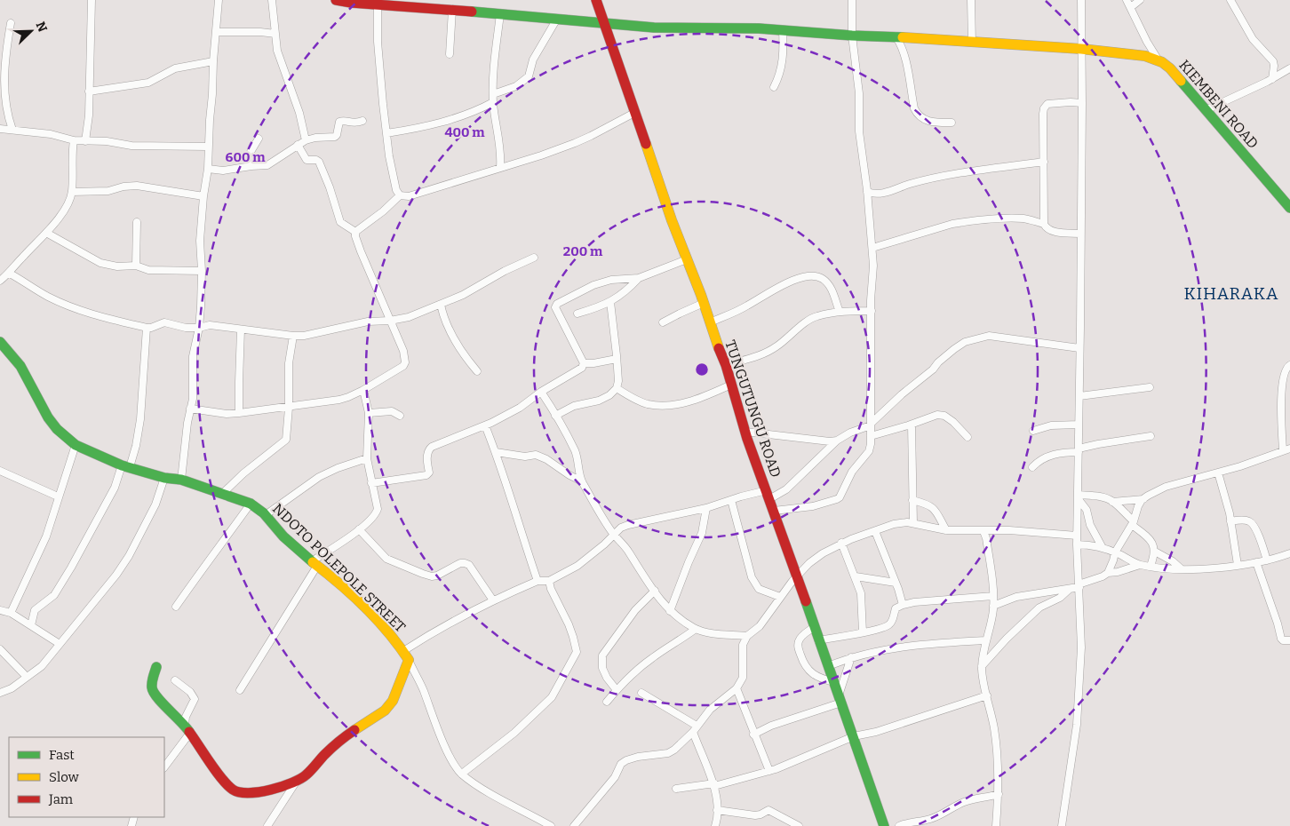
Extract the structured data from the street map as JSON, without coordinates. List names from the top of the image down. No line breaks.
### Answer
{"streets":{"street":["KIEMBENI ROAD","TUNGUTUNGU ROAD","NDOTO POLEPOLE STREET"]},"crossings":[["KIEMBENI ROAD","TUNGUTUNGU ROAD"]],"districts":["KIHARAKA"],"legend":["Fast","Slow","Jam"],"north":"top right","rings":["400 m","600 m","200 m"]}
